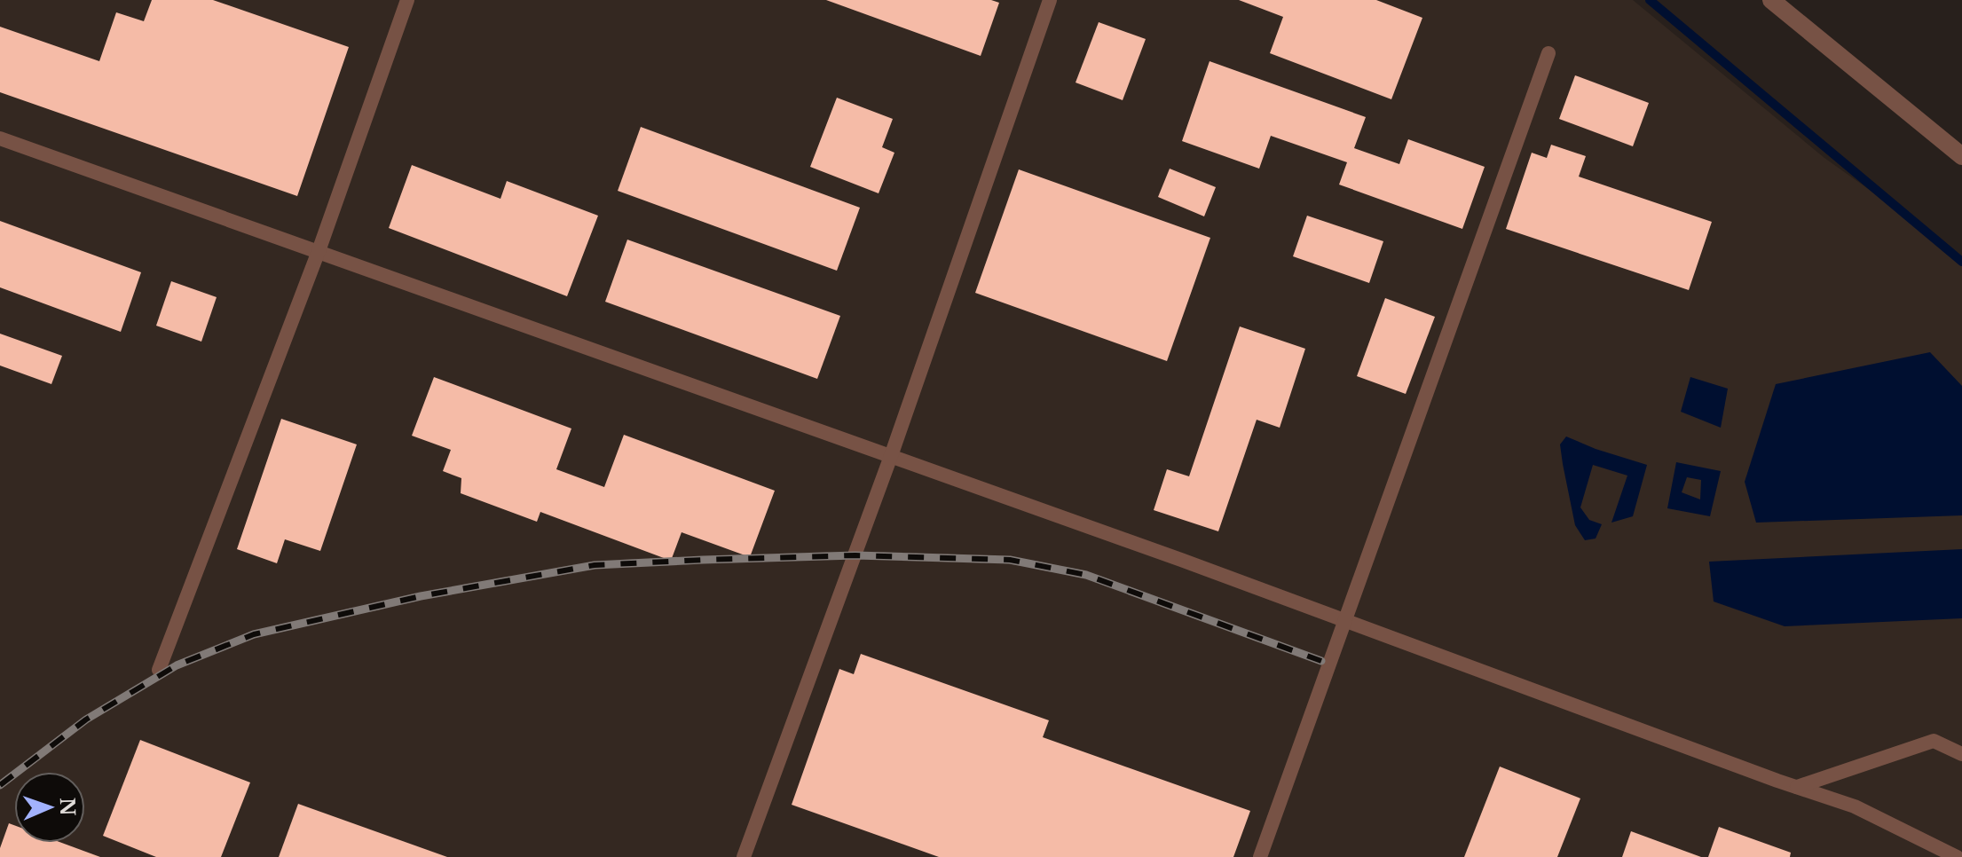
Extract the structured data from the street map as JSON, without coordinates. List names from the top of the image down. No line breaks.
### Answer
{"north":"right"}
